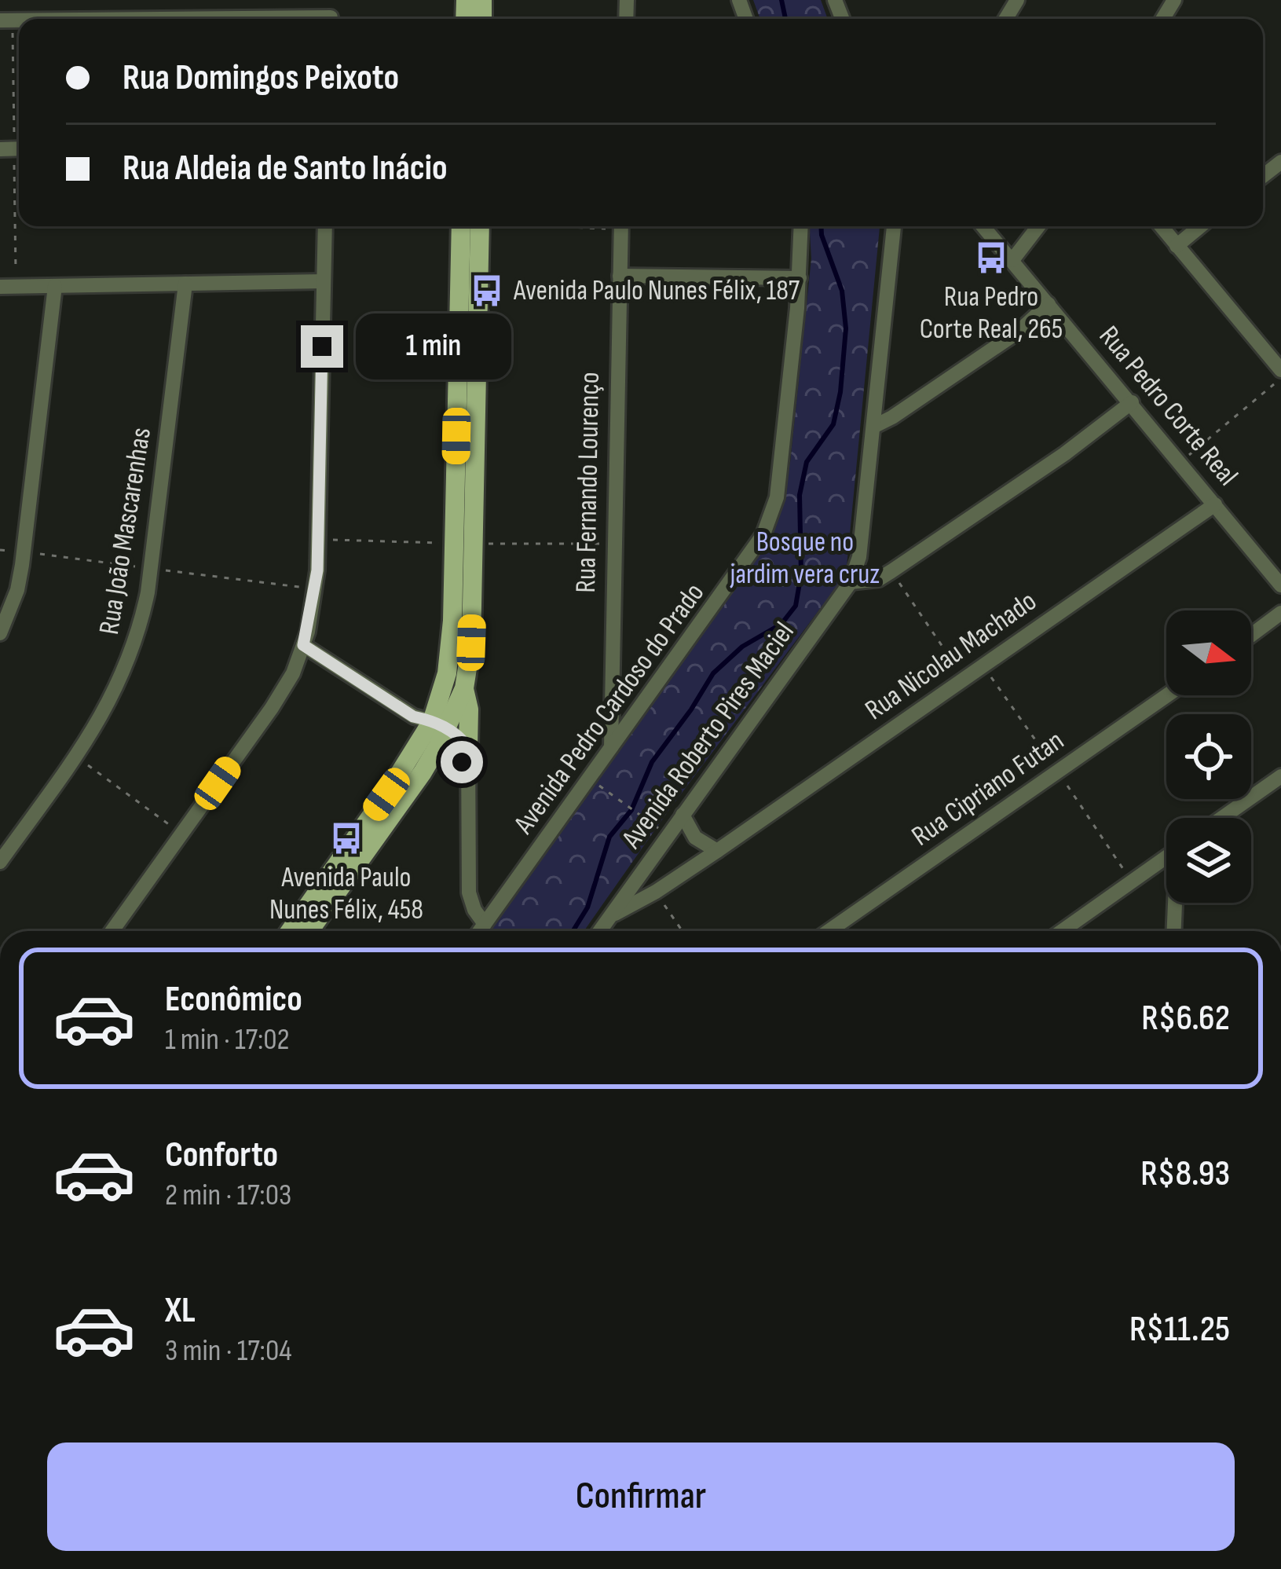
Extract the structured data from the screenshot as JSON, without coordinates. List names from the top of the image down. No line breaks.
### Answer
{"streets":{"street":["Rua Pedro Corte Real","Rua Fernando Lourenço","Rua João Mascarenhas","Rua Nicolau Machado","Avenida Pedro Cardoso do Prado","Avenida Roberto Pires Maciel","Rua Cipriano Futan"]},"crossings":[["Rua Pedro Corte Real","Rua Nicolau Machado"],["Rua Fernando Lourenço","Avenida Pedro Cardoso do Prado"],["Rua Nicolau Machado","Avenida Roberto Pires Maciel"]],"parks":["Bosque no jardim vera cruz"],"places":{"bus stop":["Rua Pedro Corte Real, 265","Avenida Paulo Nunes Félix, 187","Avenida Paulo Nunes Félix, 458"]},"north":"right","page":{"banner":["Rua Domingos Peixoto","Rua Aldeia de Santo Inácio"],"bubble":"1 min","list":[{"name":"Econômico","note":"1 min · 17:02","value":"R$6.62"},{"name":"Conforto","note":"2 min · 17:03","value":"R$8.93"},{"name":"XL","note":"3 min · 17:04","value":"R$11.25"}],"buttons":"Confirmar"}}
